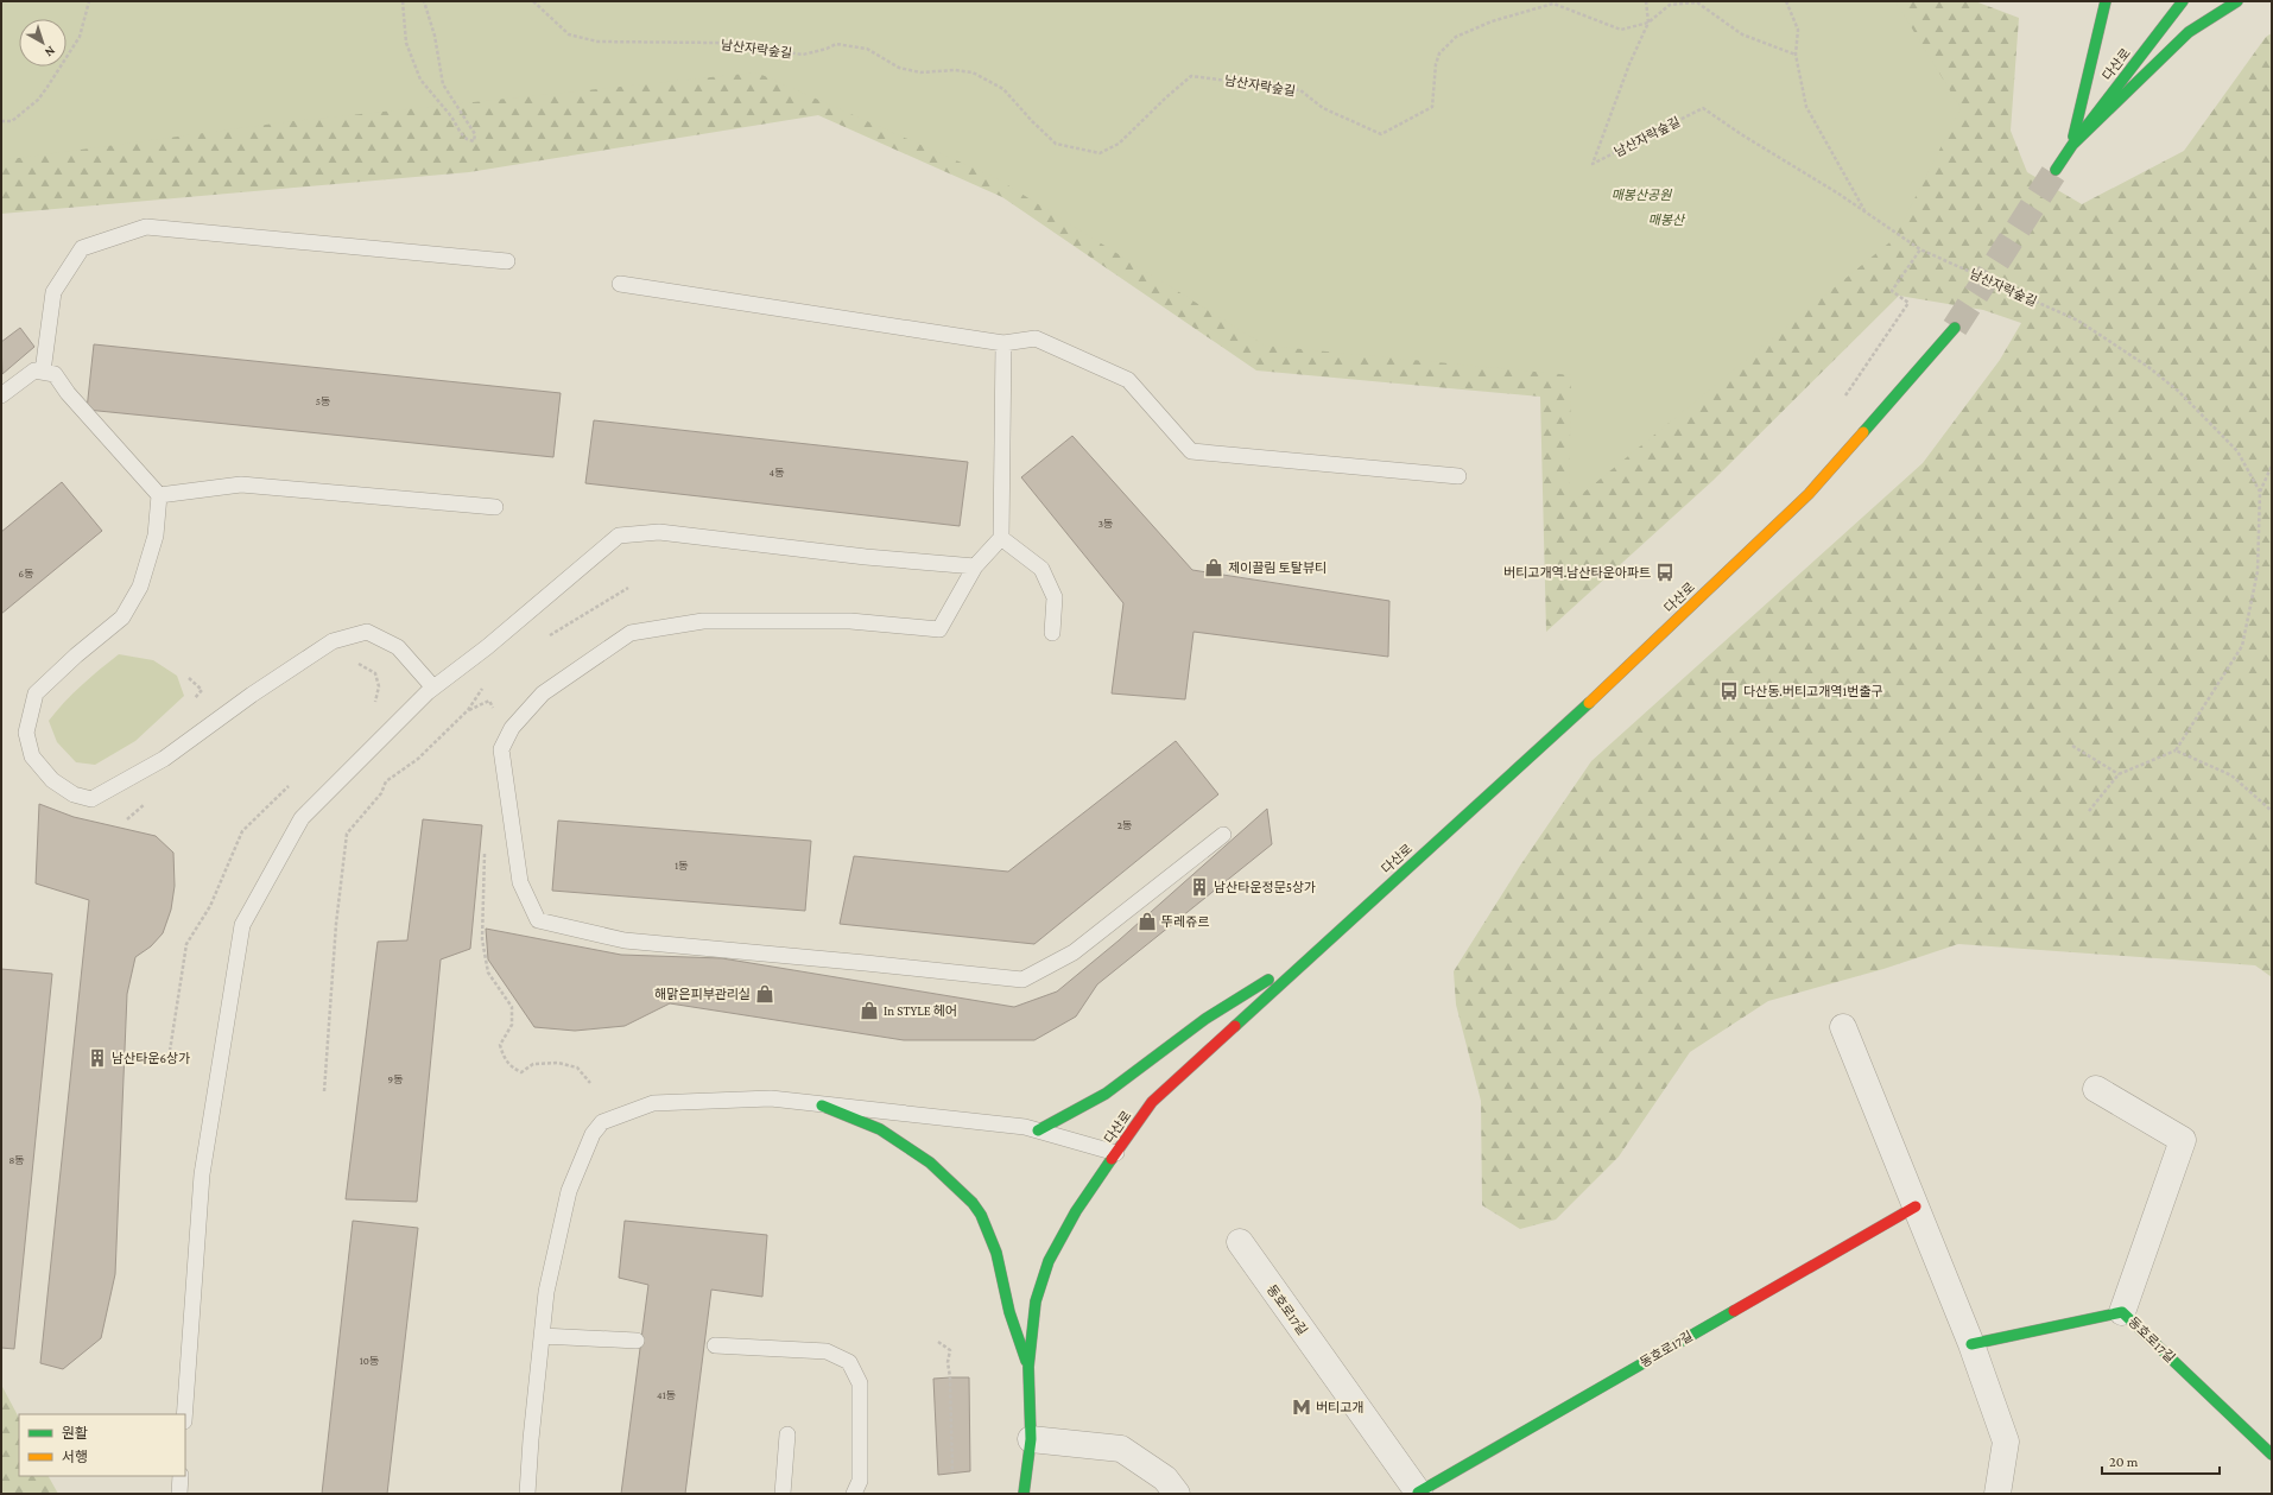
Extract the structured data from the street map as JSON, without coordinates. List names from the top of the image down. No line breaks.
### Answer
{"streets":{"main road":["다산로","동호로17길"],"path":["남산자락숲길"]},"parks":["매봉산공원","매봉산"],"places":{"shop":["제이끌림 토탈뷰티","뚜레쥬르","해맑은피부관리실","In STYLE 헤어"],"bus stop":["버티고개역.남산타운아파트","다산동.버티고개역1번출구"],"building":["남산타운정문5상가","남산타운6상가"],"metro station":["버티고개"]},"house_numbers":["5동","4동","3동","6동","2동","1동","9동","8동","10동","41동"],"legend":["원활","서행"],"scale_bar":"20 m","north":"bottom right"}
